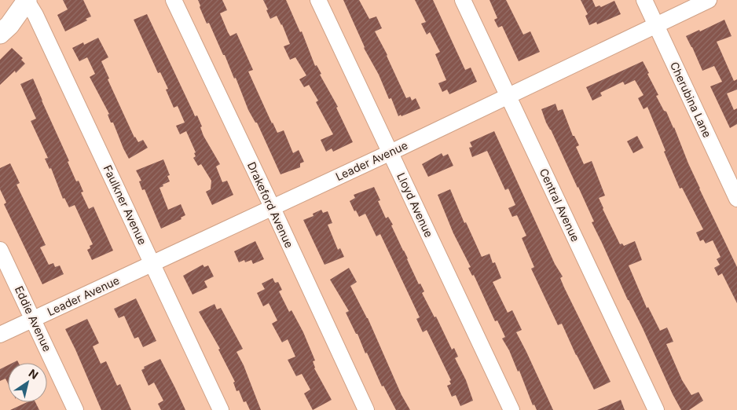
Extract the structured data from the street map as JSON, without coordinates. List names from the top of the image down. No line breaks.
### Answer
{"streets":{"street":["Cherubina Lane","Leader Avenue","Faulkner Avenue","Drakeford Avenue","Lloyd Avenue","Central Avenue","Eddie Avenue"]},"crossings":[["Cherubina Lane","Leader Avenue"],["Leader Avenue","Faulkner Avenue"],["Leader Avenue","Drakeford Avenue"],["Leader Avenue","Lloyd Avenue"],["Leader Avenue","Central Avenue"],["Leader Avenue","Eddie Avenue"]],"north":"top right"}
